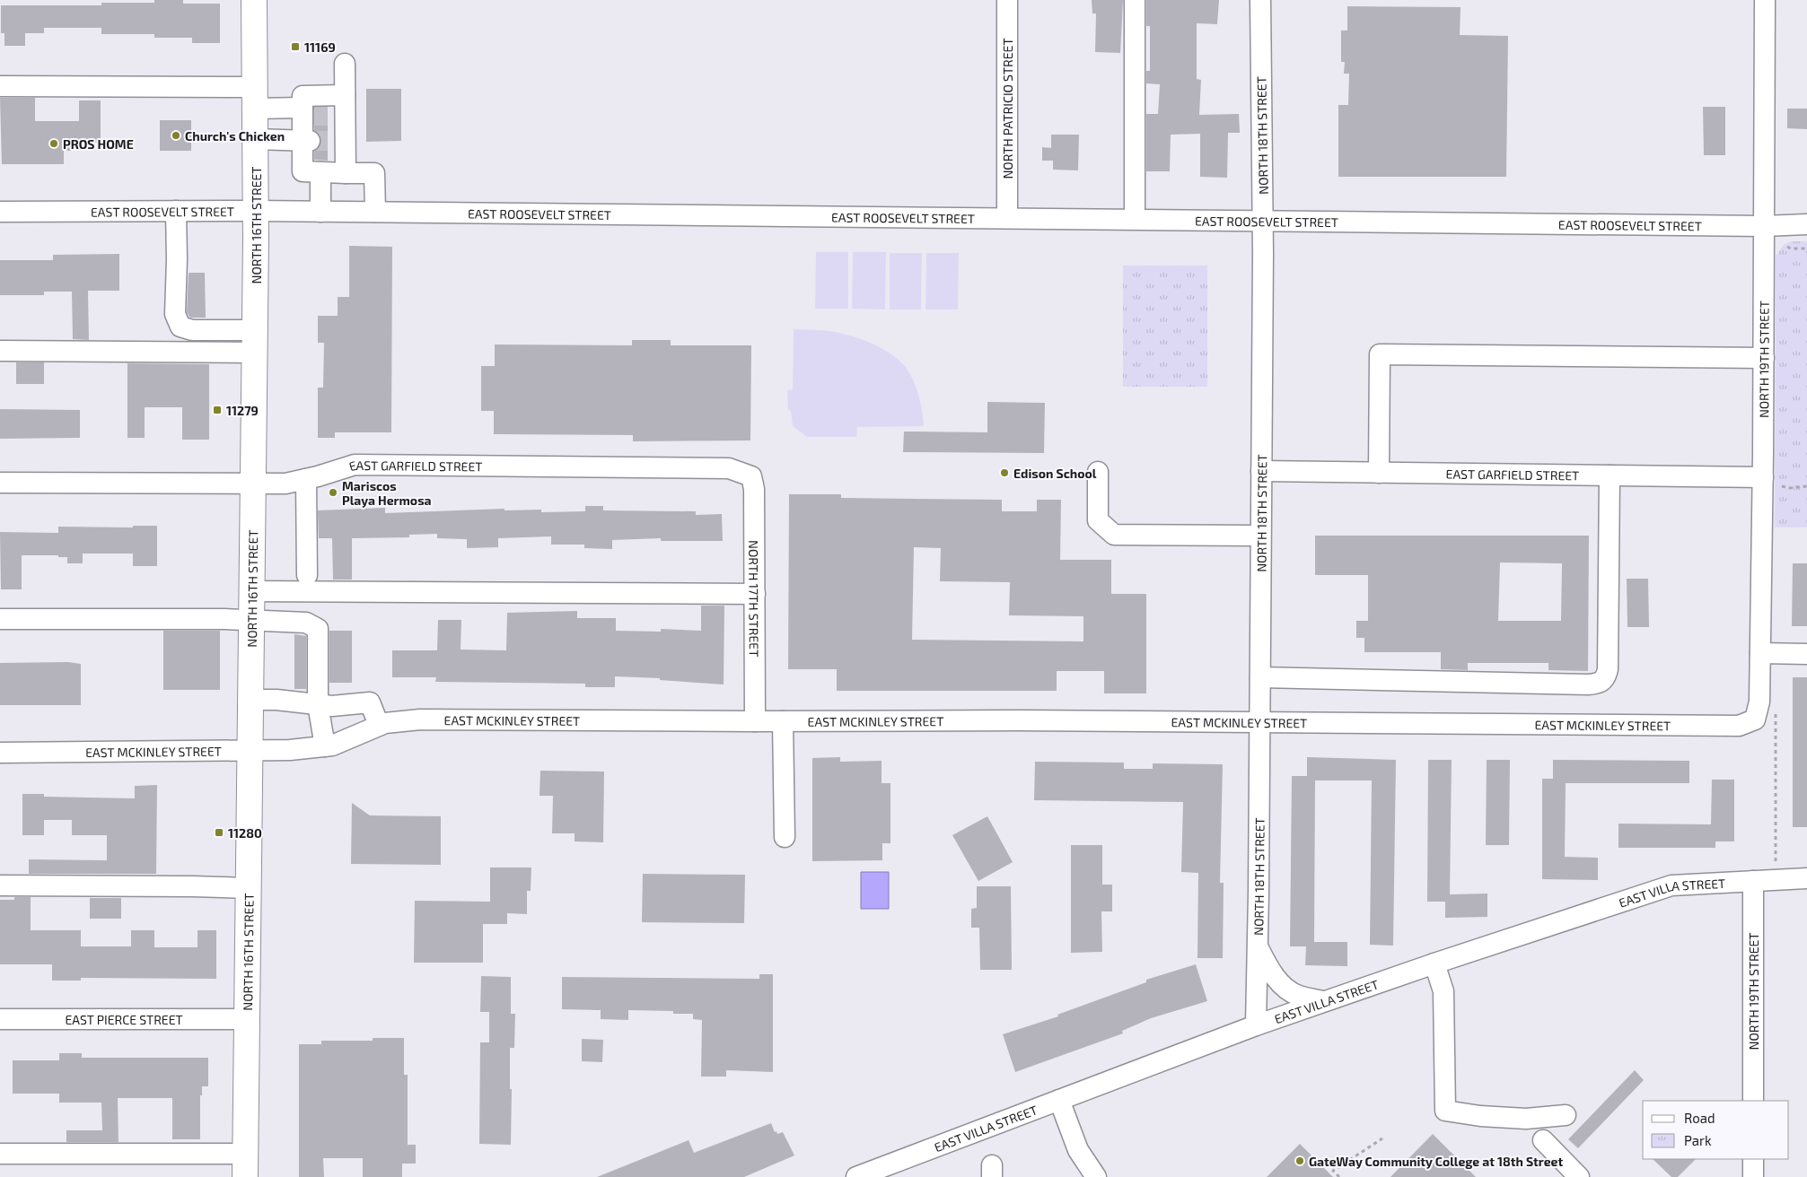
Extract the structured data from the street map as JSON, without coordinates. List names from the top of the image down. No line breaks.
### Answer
{"streets":{"main road":["NORTH 16TH STREET"],"street":["NORTH PATRICIO STREET","NORTH 18TH STREET","EAST ROOSEVELT STREET","NORTH 19TH STREET","EAST GARFIELD STREET","NORTH 17TH STREET","EAST MCKINLEY STREET","EAST VILLA STREET","EAST PIERCE STREET"]},"crossings":[["NORTH PATRICIO STREET","EAST ROOSEVELT STREET"],["NORTH 18TH STREET","EAST ROOSEVELT STREET"],["NORTH 18TH STREET","EAST GARFIELD STREET"],["NORTH 18TH STREET","EAST MCKINLEY STREET"],["NORTH 18TH STREET","EAST VILLA STREET"],["EAST ROOSEVELT STREET","NORTH 16TH STREET"],["EAST ROOSEVELT STREET","NORTH 19TH STREET"],["NORTH 16TH STREET","EAST GARFIELD STREET"],["NORTH 16TH STREET","EAST MCKINLEY STREET"],["NORTH 16TH STREET","EAST PIERCE STREET"],["NORTH 19TH STREET","EAST GARFIELD STREET"],["NORTH 19TH STREET","EAST MCKINLEY STREET"],["NORTH 19TH STREET","EAST VILLA STREET"],["EAST GARFIELD STREET","NORTH 17TH STREET"],["NORTH 17TH STREET","EAST MCKINLEY STREET"]],"places":{"transit":["11169","11279","11280"],"other":["Church's Chicken","PROS HOME","Edison School","Mariscos Playa Hermosa","GateWay Community College at 18th Street"]},"legend":["Road","Park"]}
